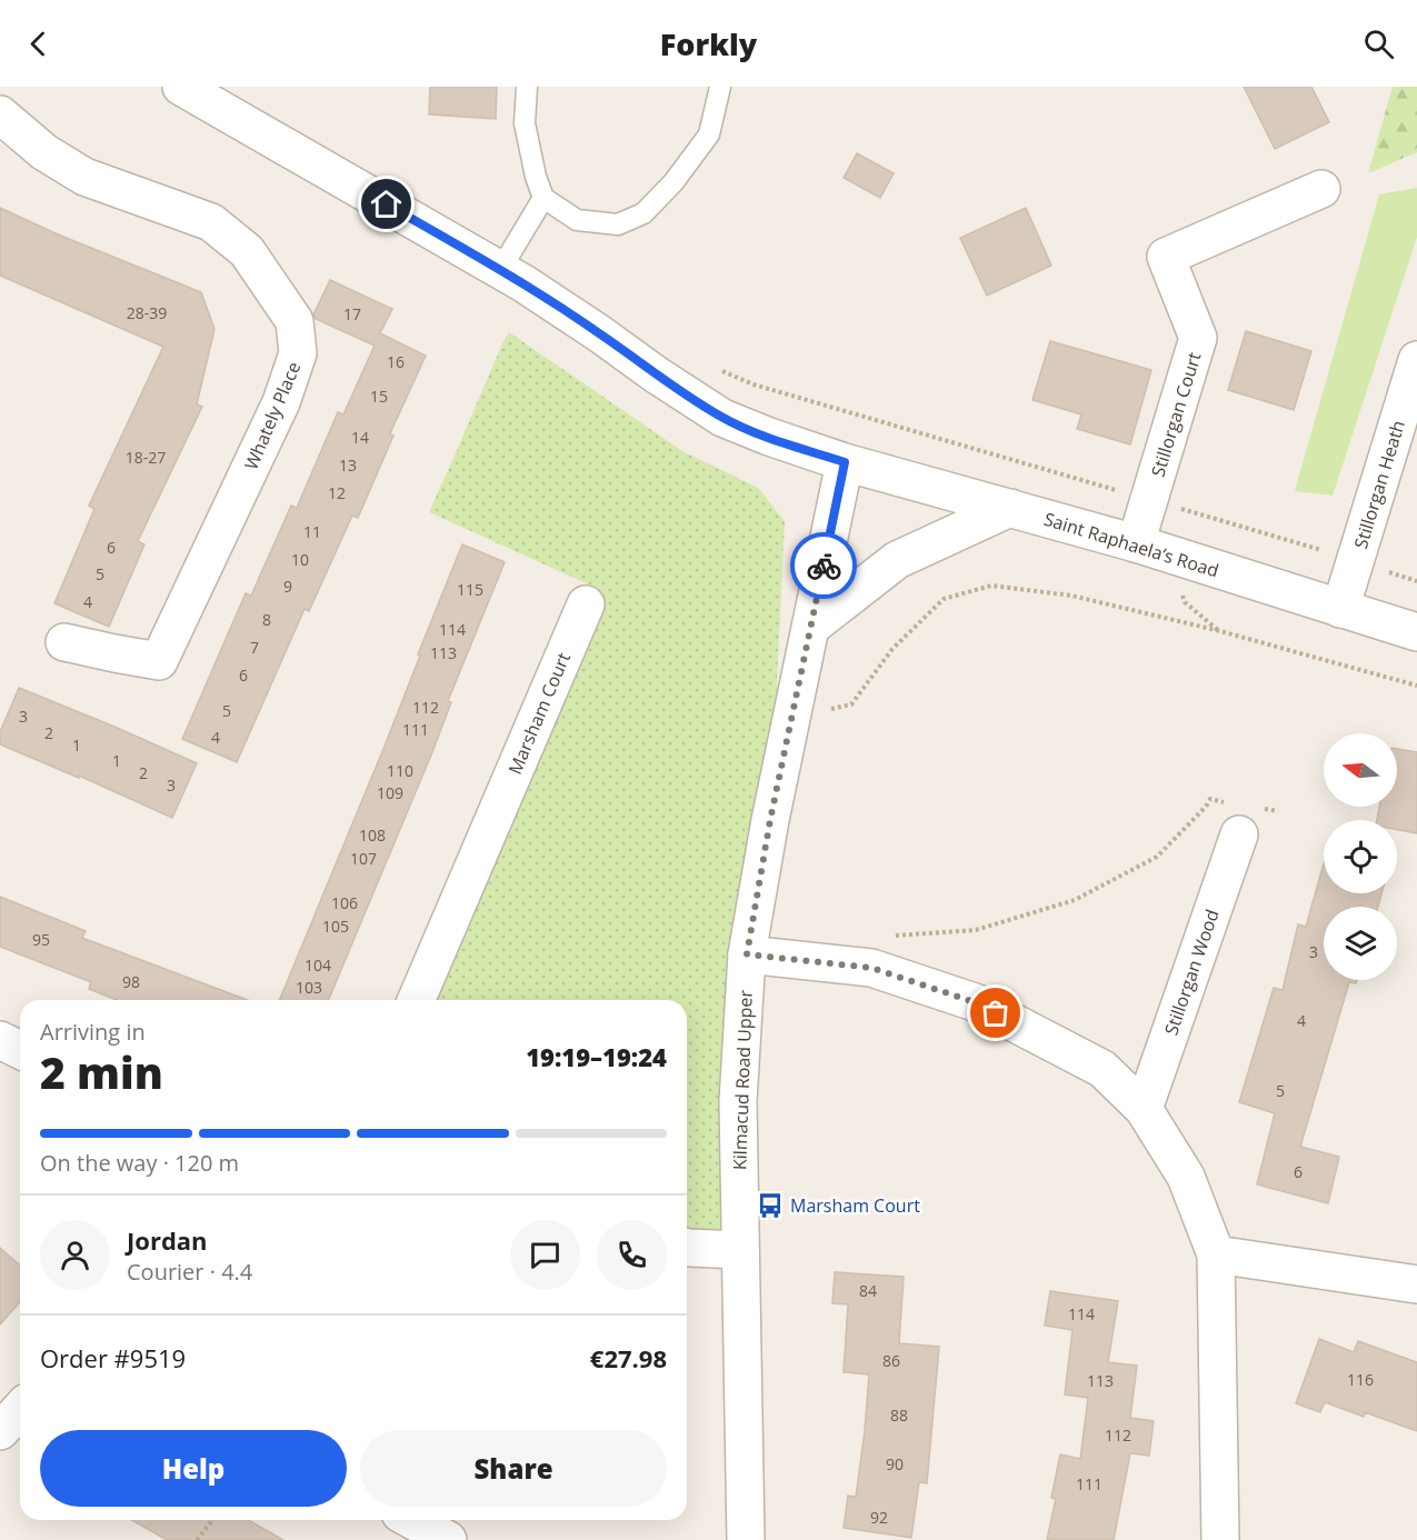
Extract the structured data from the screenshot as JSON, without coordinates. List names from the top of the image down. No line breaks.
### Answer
{"streets":{"street":["Stillorgan Court","Whately Place","Stillorgan Heath","Saint Raphaela’s Road","Marsham Court","Stillorgan Wood","Kilmacud Road Upper"]},"crossings":[["Stillorgan Court","Saint Raphaela’s Road"],["Stillorgan Heath","Saint Raphaela’s Road"],["Saint Raphaela’s Road","Kilmacud Road Upper"]],"places":{"bus stop":["Marsham Court"]},"house_numbers":["28-39","17","16","15","14","18-27","13","12","11","6","10","5","9","115","4","8","114","7","113","6","112","5","3","111","2","4","1","1","110","2","3","109","108","107","106","105","95","3","104","98","103","4","5","6","84","114","86","116","113","88","112","90","111","92"],"north":"left","page":{"header":"Forkly","heading":["2 min","Arriving in","19:19–19:24"],"panel":["Jordan","Courier · 4.4","Order #9519","€27.98"],"bar":"On the way · 120 m","buttons":["Help","Share"]}}
